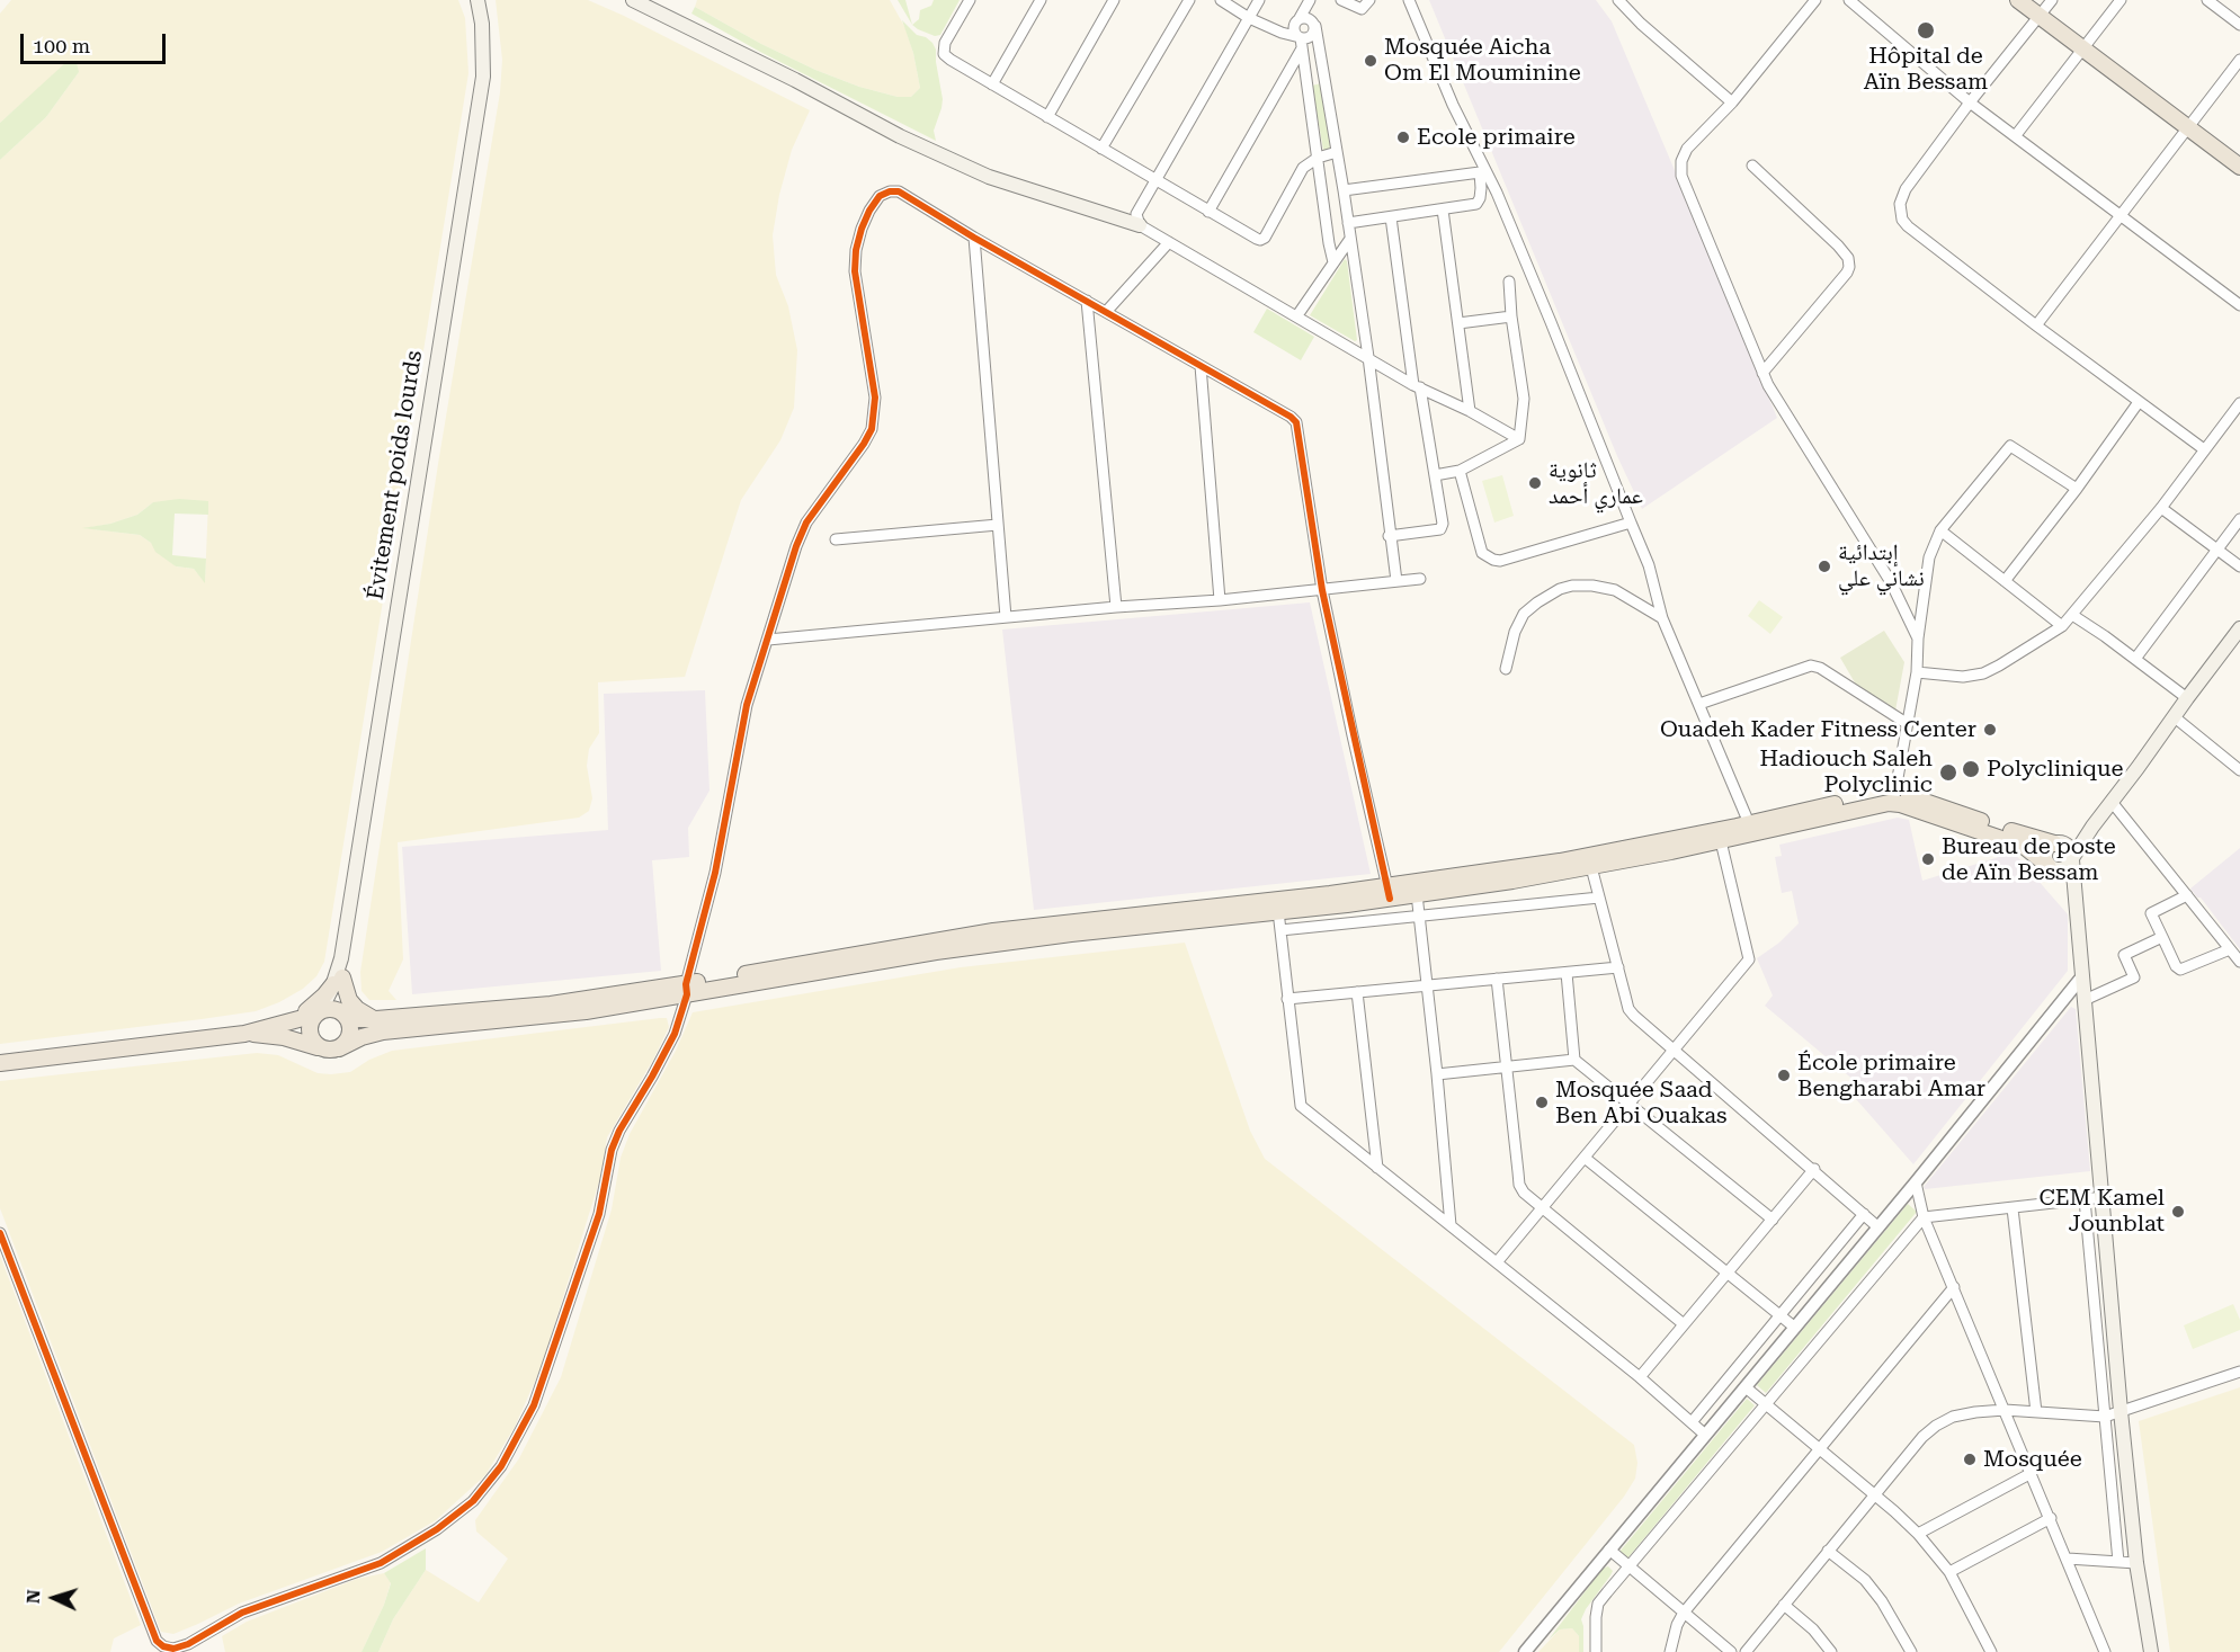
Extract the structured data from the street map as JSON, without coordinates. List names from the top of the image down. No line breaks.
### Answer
{"streets":{"main road":["Évitement poids lourds"]},"places":["Hôpital de Aïn Bessam","Mosquée Aicha Om El Mouminine","Ecole primaire","ثانوية عماري أحمد","إبتدائية نشاني علي","Ouadeh Kader Fitness Center","Polyclinique","Hadiouch Saleh Polyclinic","Bureau de poste de Aïn Bessam","École primaire Bengharabi Amar","Mosquée Saad Ben Abi Ouakas","CEM Kamel Jounblat","Mosquée"],"scale_bar":"100 m","north":"left"}
